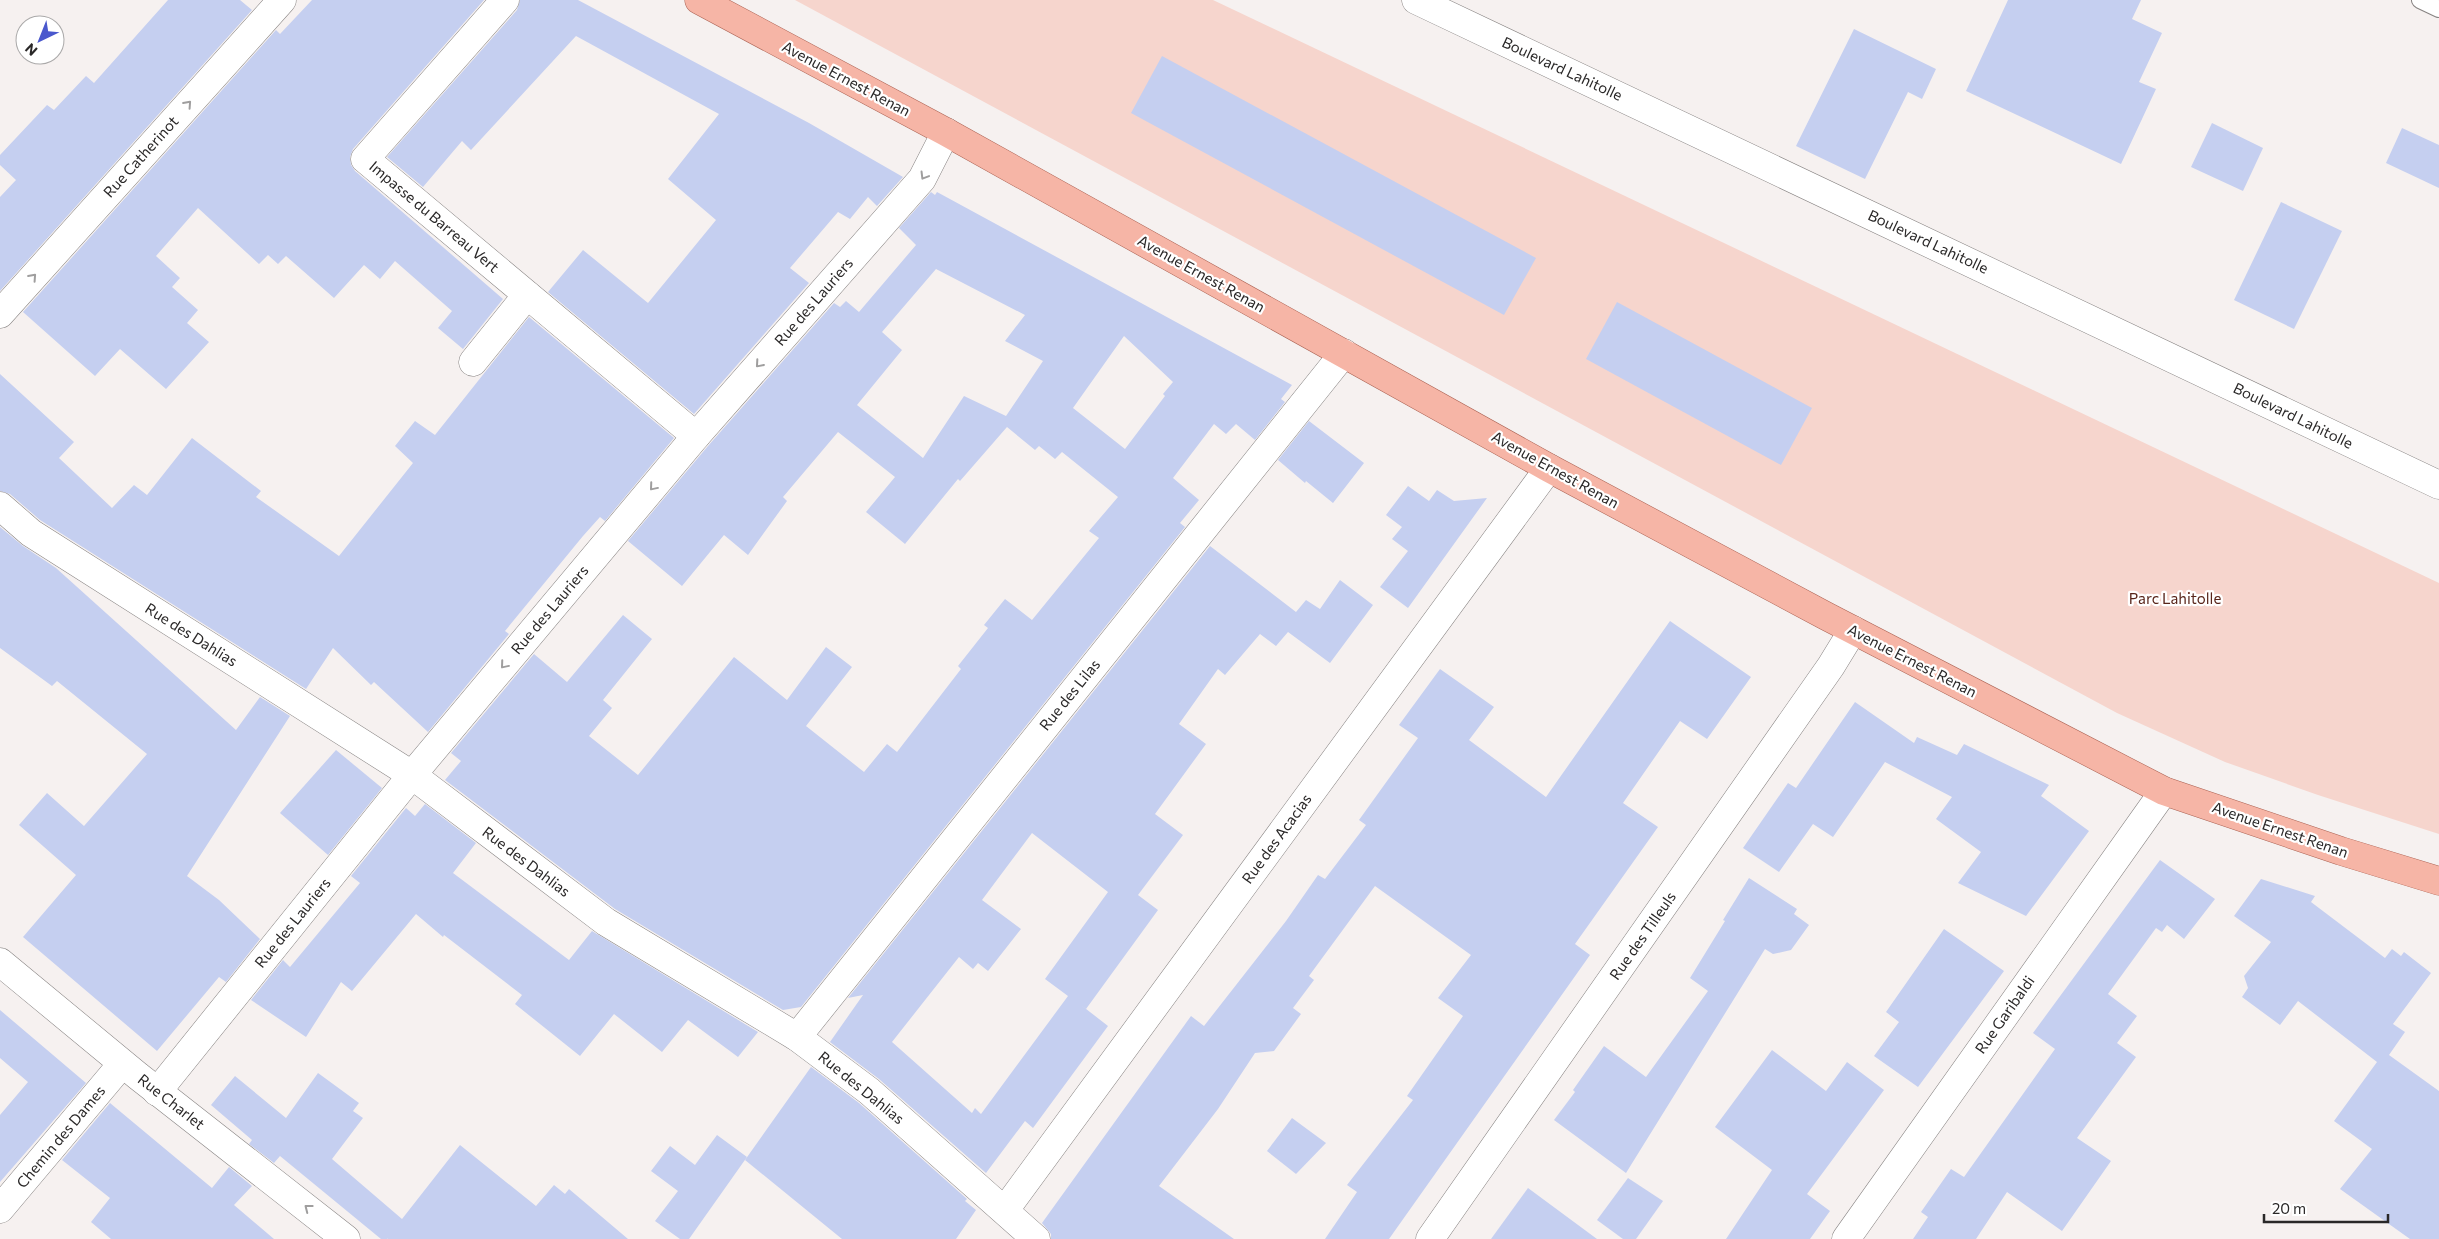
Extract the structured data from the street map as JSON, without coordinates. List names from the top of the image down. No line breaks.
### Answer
{"streets":{"main road":["Avenue Ernest Renan"],"street":["Boulevard Lahitolle","Rue Catherinot","Impasse du Barreau Vert","Rue des Lauriers","Rue des Dahlias","Rue des Lilas","Rue des Acacias","Rue des Tilleuls","Rue Garibaldi","Rue Charlet","Chemin des Dames"]},"crossings":[["Avenue Ernest Renan","Rue des Lauriers"],["Avenue Ernest Renan","Rue des Lilas"],["Avenue Ernest Renan","Rue des Acacias"],["Avenue Ernest Renan","Rue des Tilleuls"],["Avenue Ernest Renan","Rue Garibaldi"],["Impasse du Barreau Vert","Rue des Lauriers"],["Rue des Lauriers","Rue des Dahlias"],["Rue des Lauriers","Rue Charlet"],["Rue des Dahlias","Rue des Lilas"],["Rue des Dahlias","Rue des Acacias"],["Rue Charlet","Chemin des Dames"]],"one_way":["Rue Catherinot","Rue des Lauriers","Rue Charlet"],"parks":["Parc Lahitolle"],"scale_bar":"20 m","north":"bottom left"}
